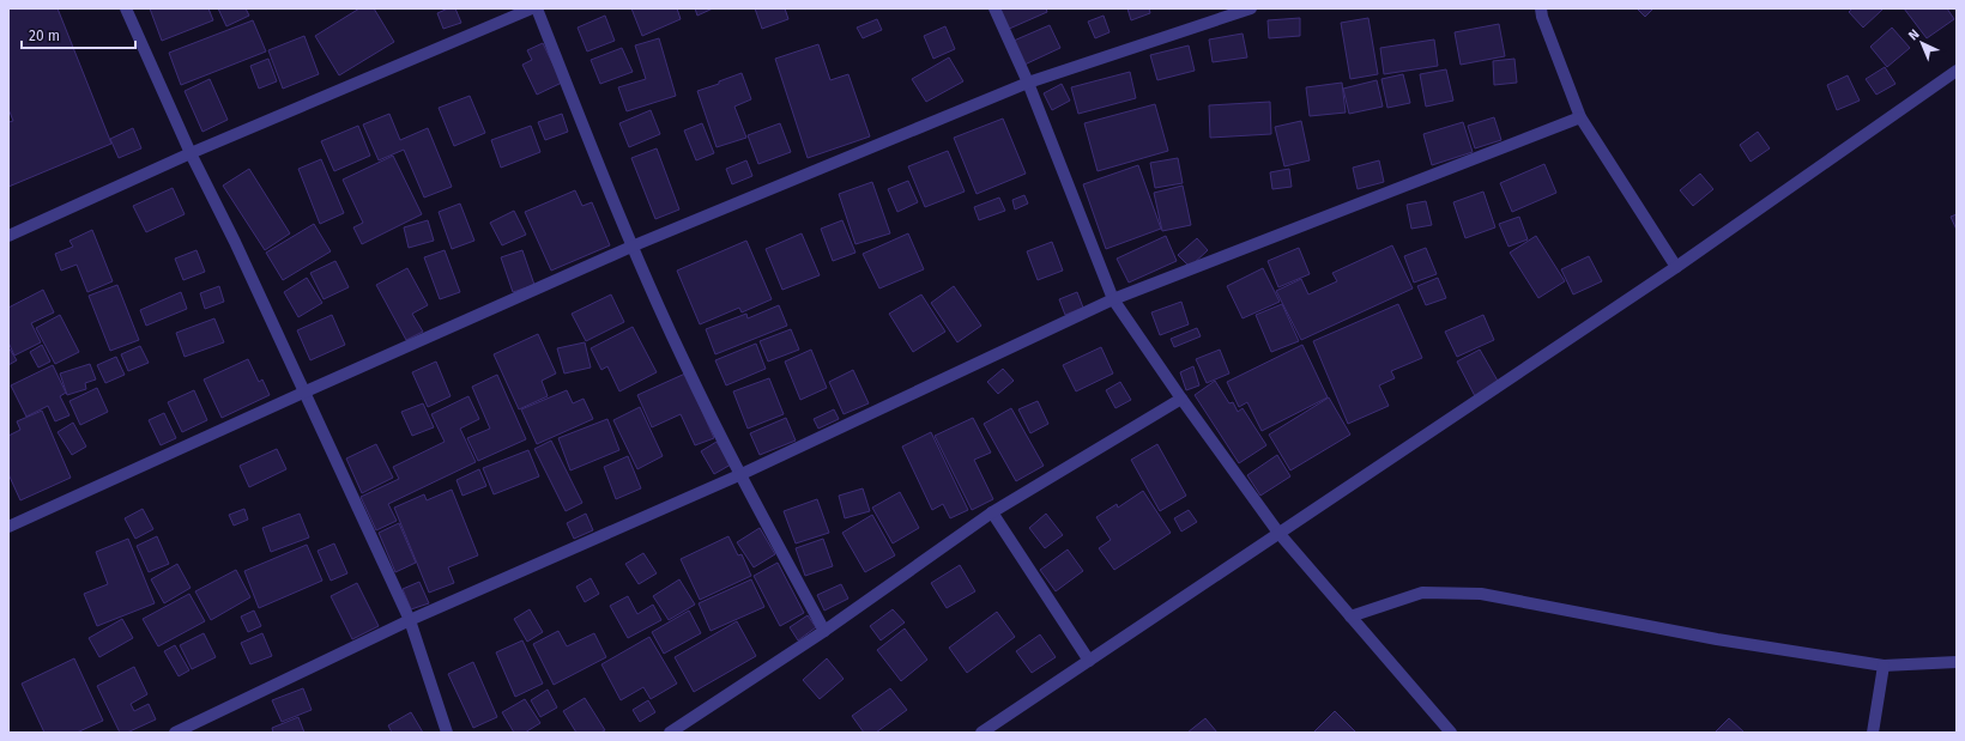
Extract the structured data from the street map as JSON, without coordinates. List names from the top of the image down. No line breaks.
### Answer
{"scale_bar":"20 m","north":"top left"}
